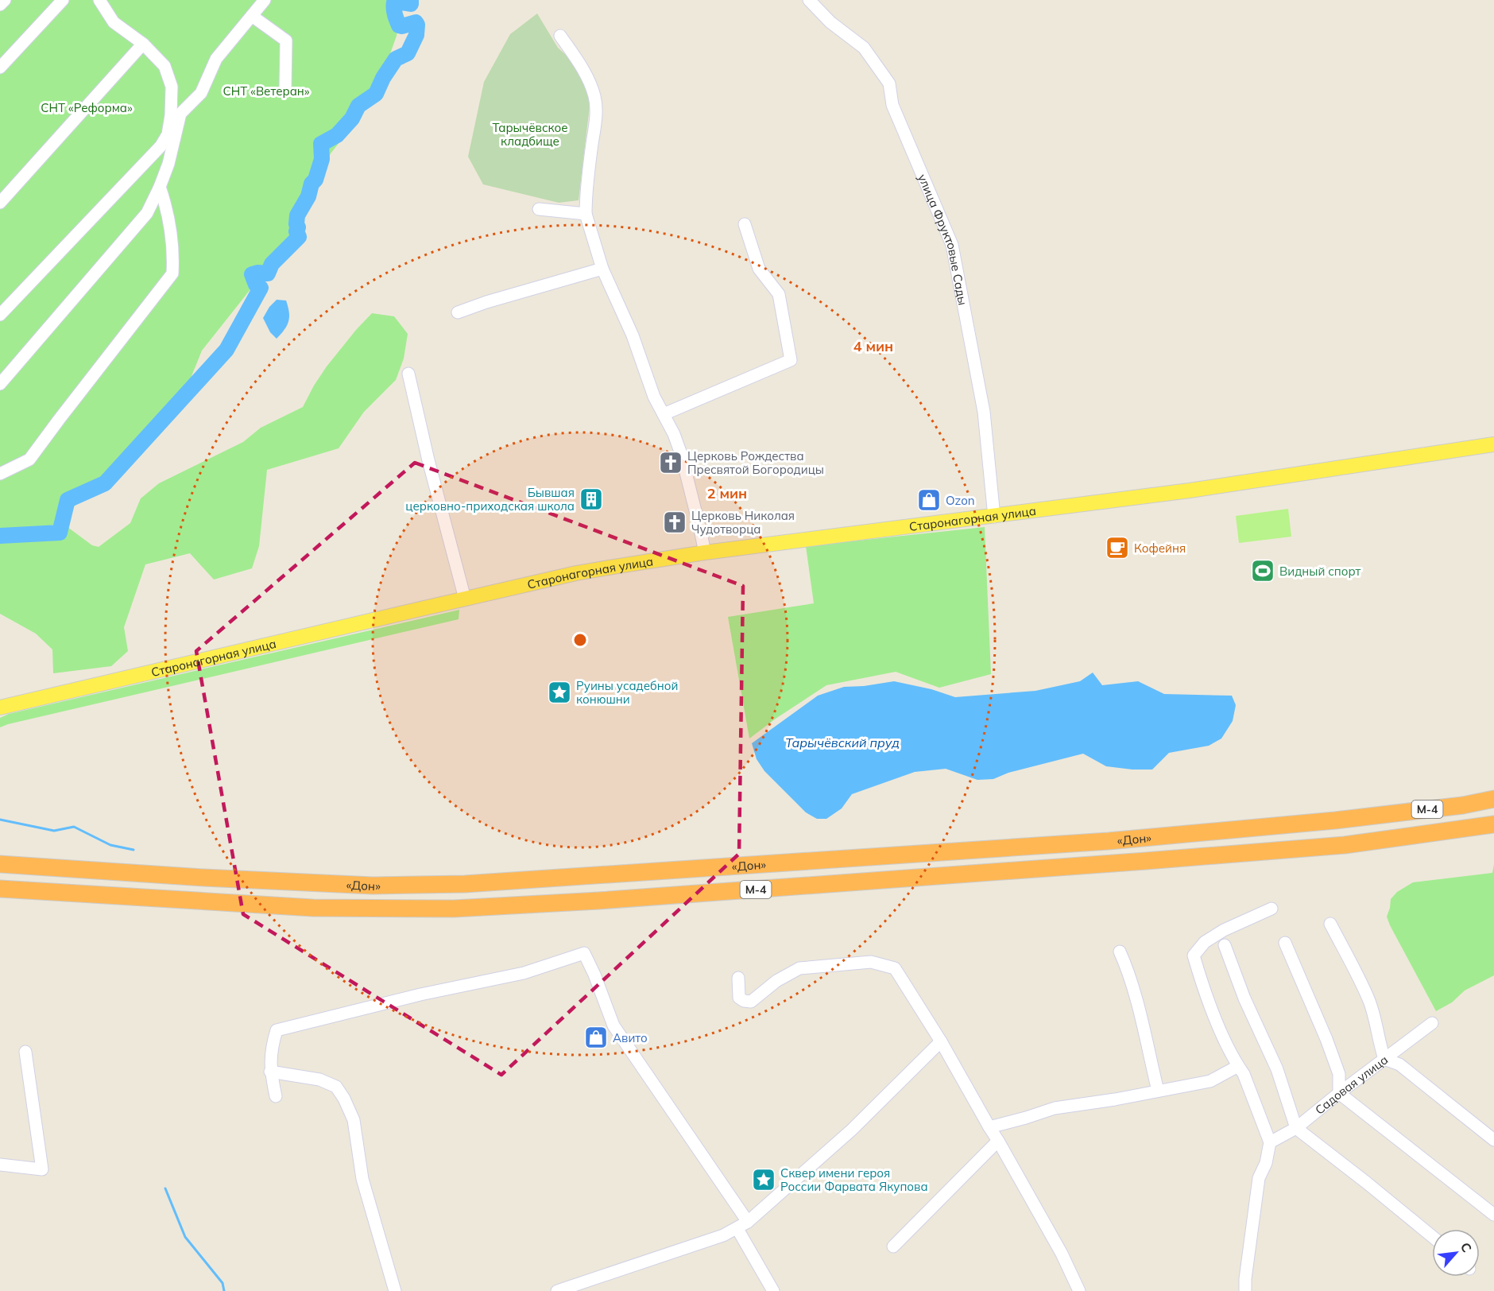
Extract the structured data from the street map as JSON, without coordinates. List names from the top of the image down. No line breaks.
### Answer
{"streets":{"highway":["М-4","«Дон»"],"main road":["Старонагорная улица"],"street":["улица Фруктовые Сады","Садовая улица"]},"crossings":[["улица Фруктовые Сады","Старонагорная улица"]],"water":["Тарычёвский пруд"],"parks":["СНТ «Ветеран»","СНТ «Реформа»","Тарычёвское кладбище"],"places":{"church":["Церковь Рождества Пресвятой Богородицы","Церковь Николая Чудотворца"],"building":["Бывшая церковно-приходская школа"],"shop":["Ozon","Авито"],"cafe":["Кофейня"],"sports":["Видный спорт"],"place":["Руины усадебной конюшни","Сквер имени героя России Фарвата Якупова"]},"north":"top right","rings":["4 мин","2 мин"]}
